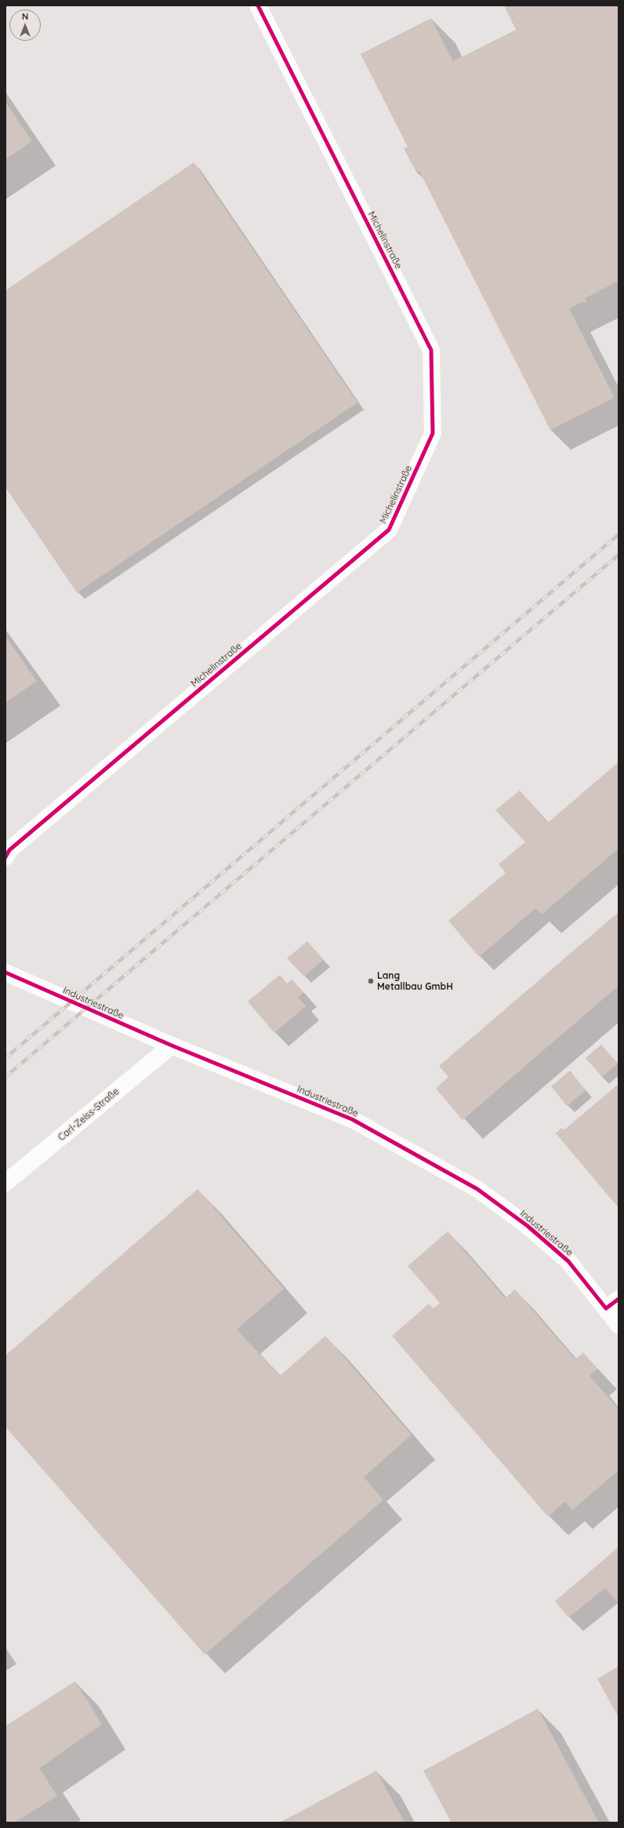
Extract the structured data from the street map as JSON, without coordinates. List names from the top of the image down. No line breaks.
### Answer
{"streets":{"street":["Michelinstraße","Industriestraße","Carl-Zeiss-Straße"]},"crossings":[["Industriestraße","Carl-Zeiss-Straße"]],"places":["Lang Metallbau GmbH"],"north":"top"}
